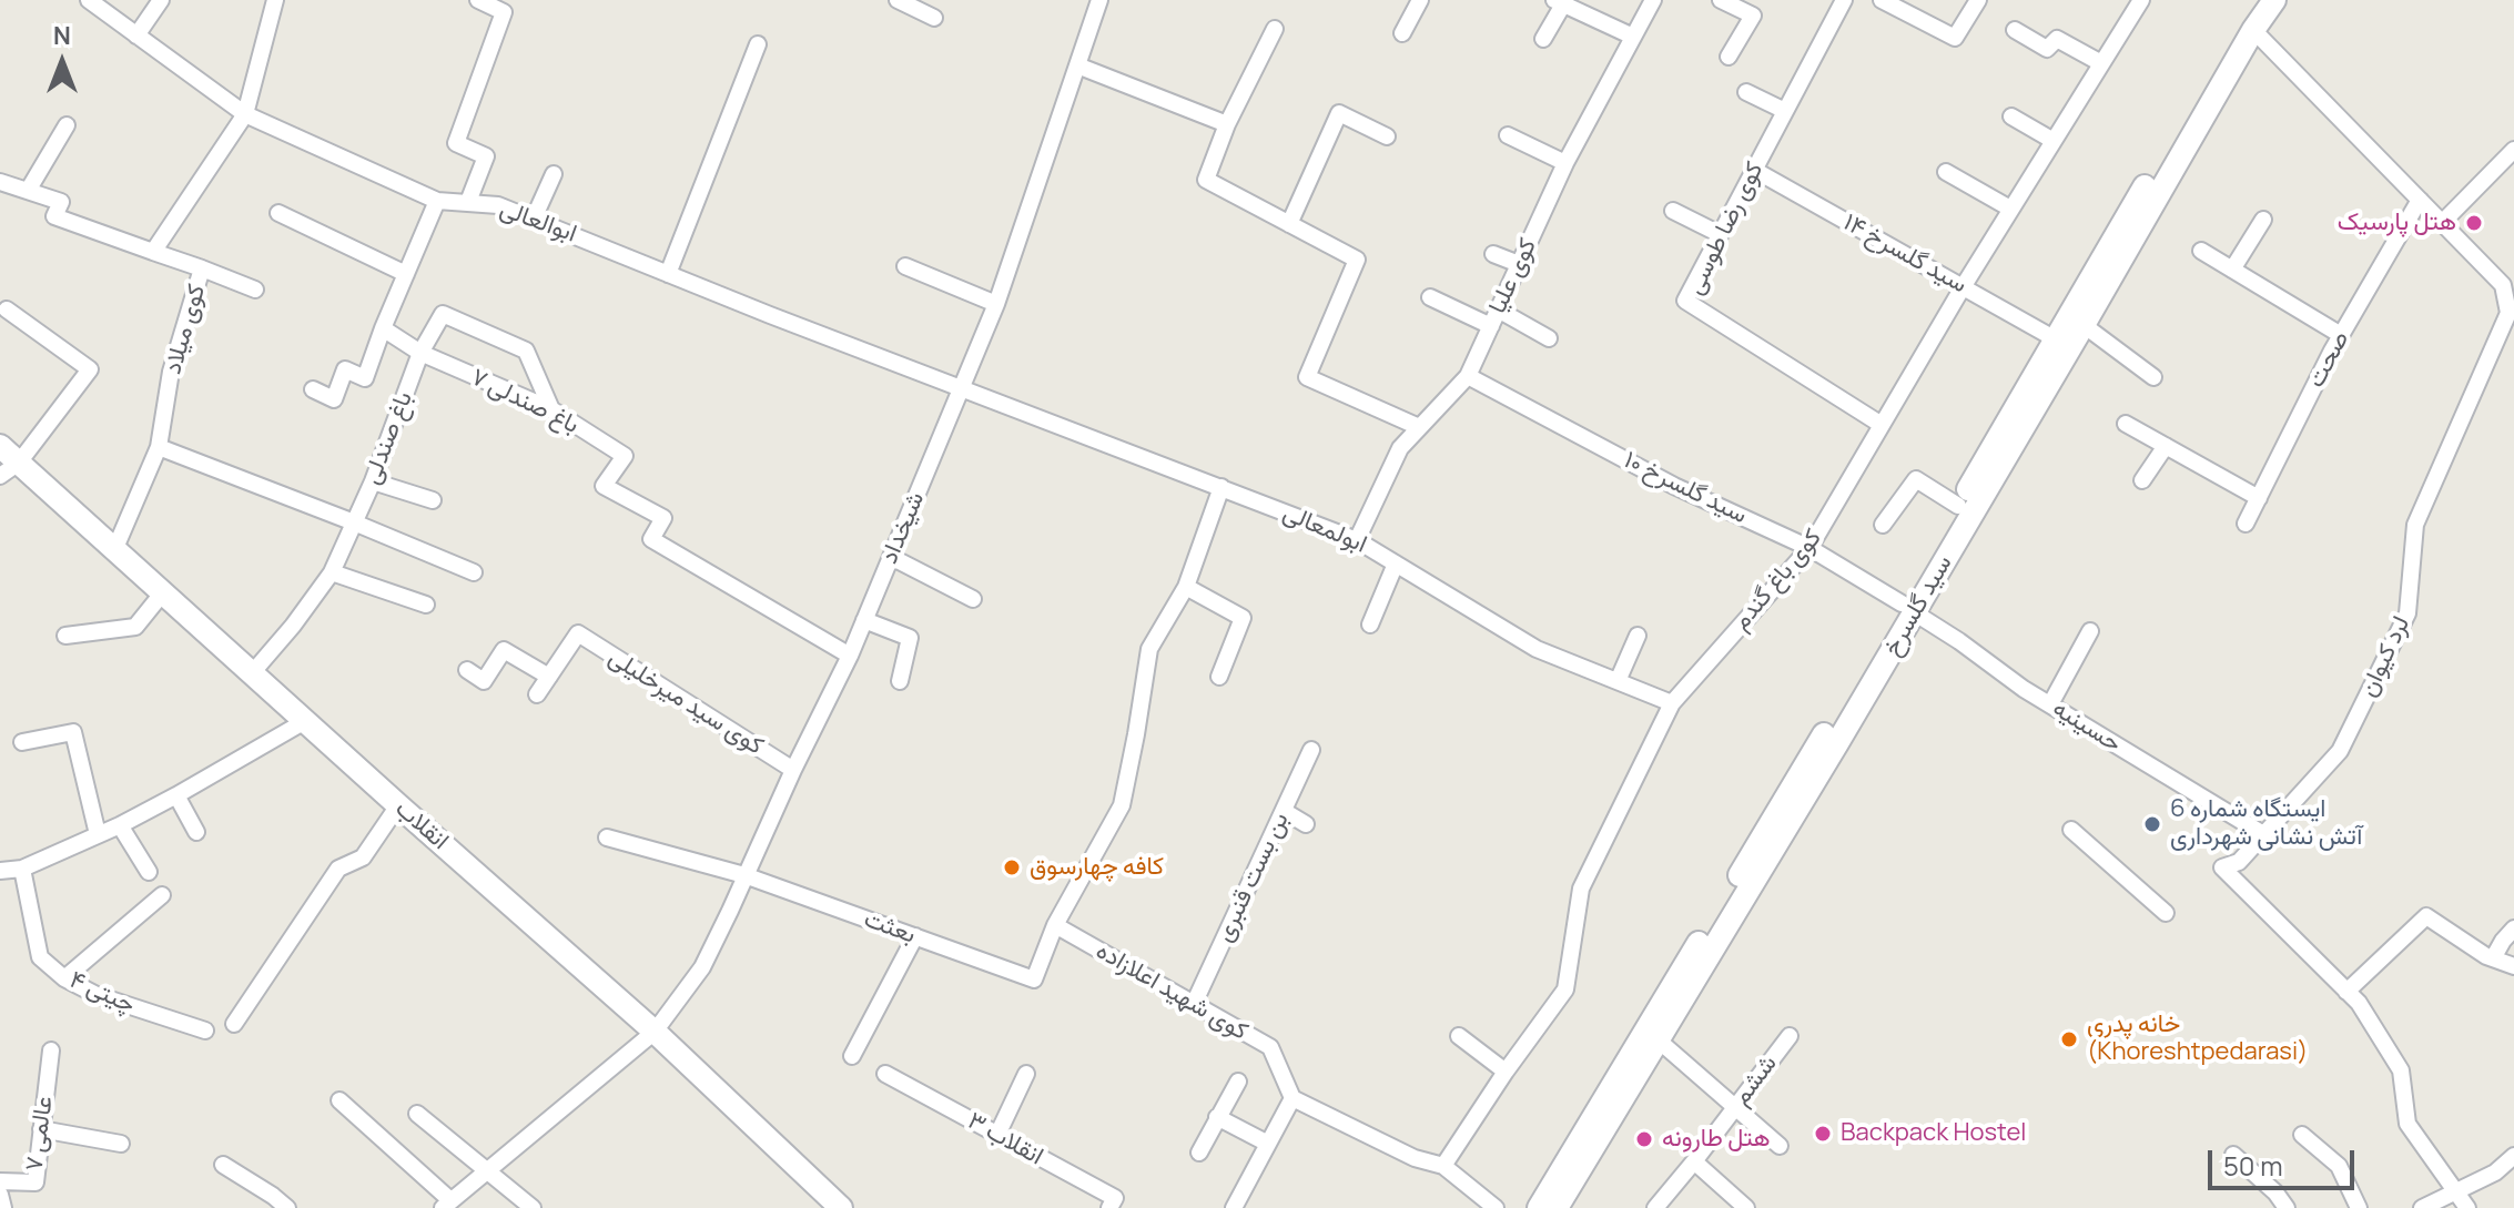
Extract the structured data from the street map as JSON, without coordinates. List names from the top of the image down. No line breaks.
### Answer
{"streets":{"main road":["سید گلسرخ","انقلاب"],"street":["ابوالعالی","کوی رضا طوسی","سید گلسرخ ۱۴","کوی علیا","کوی میلاد","صحت","باغ صندلی ۷","باغ صندلی","سید گلسرخ ۱۰","شیخداد","ابولمعالی","کوی باغ گندم","لرد کیوان","کوی سید میرخلیلی","حسینیه","بن بست قنبری","بعثت","کوی شهید اعلازاده","چیتی ۴","ششم","عالمی ۷","انقلاب ۳"]},"crossings":[["ابوالعالی","شیخداد"],["ابوالعالی","ابولمعالی"],["کوی رضا طوسی","سید گلسرخ ۱۴"],["کوی رضا طوسی","کوی باغ گندم"],["سید گلسرخ ۱۴","کوی باغ گندم"],["سید گلسرخ ۱۴","سید گلسرخ"],["کوی علیا","سید گلسرخ ۱۰"],["کوی علیا","ابولمعالی"],["کوی میلاد","انقلاب"],["صحت","لرد کیوان"],["باغ صندلی ۷","باغ صندلی"],["باغ صندلی ۷","شیخداد"],["باغ صندلی","انقلاب"],["سید گلسرخ ۱۰","کوی باغ گندم"],["سید گلسرخ ۱۰","سید گلسرخ"],["سید گلسرخ ۱۰","حسینیه"],["شیخداد","ابولمعالی"],["شیخداد","کوی سید میرخلیلی"],["شیخداد","انقلاب"],["شیخداد","بعثت"],["ابولمعالی","کوی باغ گندم"],["سید گلسرخ","لرد کیوان"],["سید گلسرخ","حسینیه"],["لرد کیوان","حسینیه"],["بن بست قنبری","کوی شهید اعلازاده"],["بعثت","کوی شهید اعلازاده"]],"places":["هتل پارسیک","ایستگاه شماره 6 آتش نشانی شهرداری","کافه چهارسوق","خانه پدری (Khoreshtpedarasi)","Backpack Hostel","هتل طارونه"],"scale_bar":"50 m","north":"top"}
